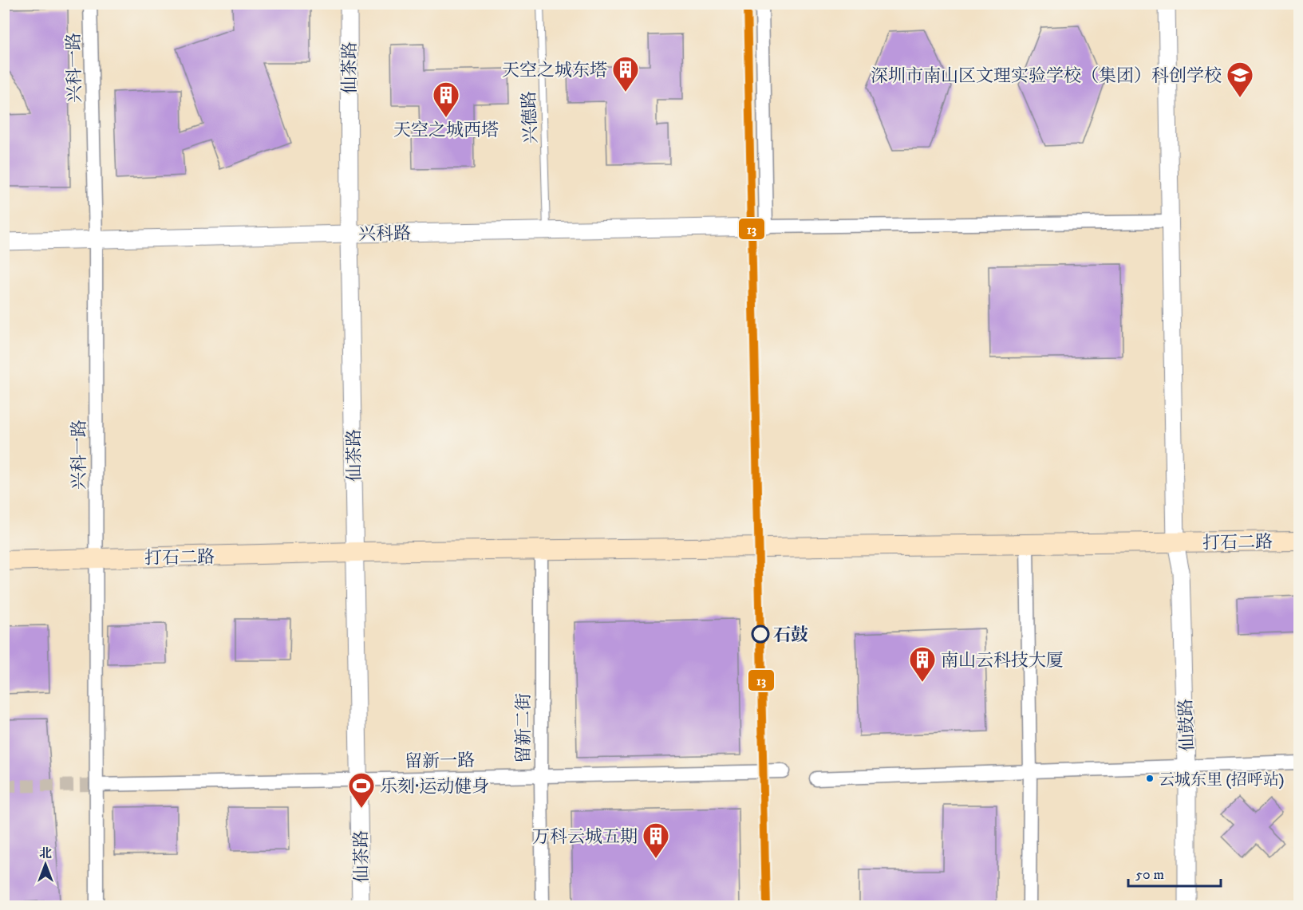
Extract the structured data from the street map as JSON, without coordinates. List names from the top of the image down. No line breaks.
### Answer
{"streets":{"main road":["打石二路"],"street":["兴科一路","仙茶路","兴科路","仙鼓路","留新二街","留新一路"],"lane":["兴德路"]},"crossings":[["兴科一路","兴科路"],["兴科一路","打石二路"],["兴科一路","留新一路"],["仙茶路","兴科路"],["仙茶路","打石二路"],["仙茶路","留新一路"],["兴德路","兴科路"],["打石二路","仙鼓路"],["打石二路","留新二街"],["留新二街","留新一路"]],"places":{"building":["天空之城东塔","天空之城西塔","南山云科技大厦","万科云城五期"],"school or university":["深圳市南山区文理实验学校（集团）科创学校"],"other":["石鼓","云城东里 (招呼站)"],"sports":["乐刻·运动健身"]},"lines":["transit line 13"],"scale_bar":"50 m","north":"top"}
